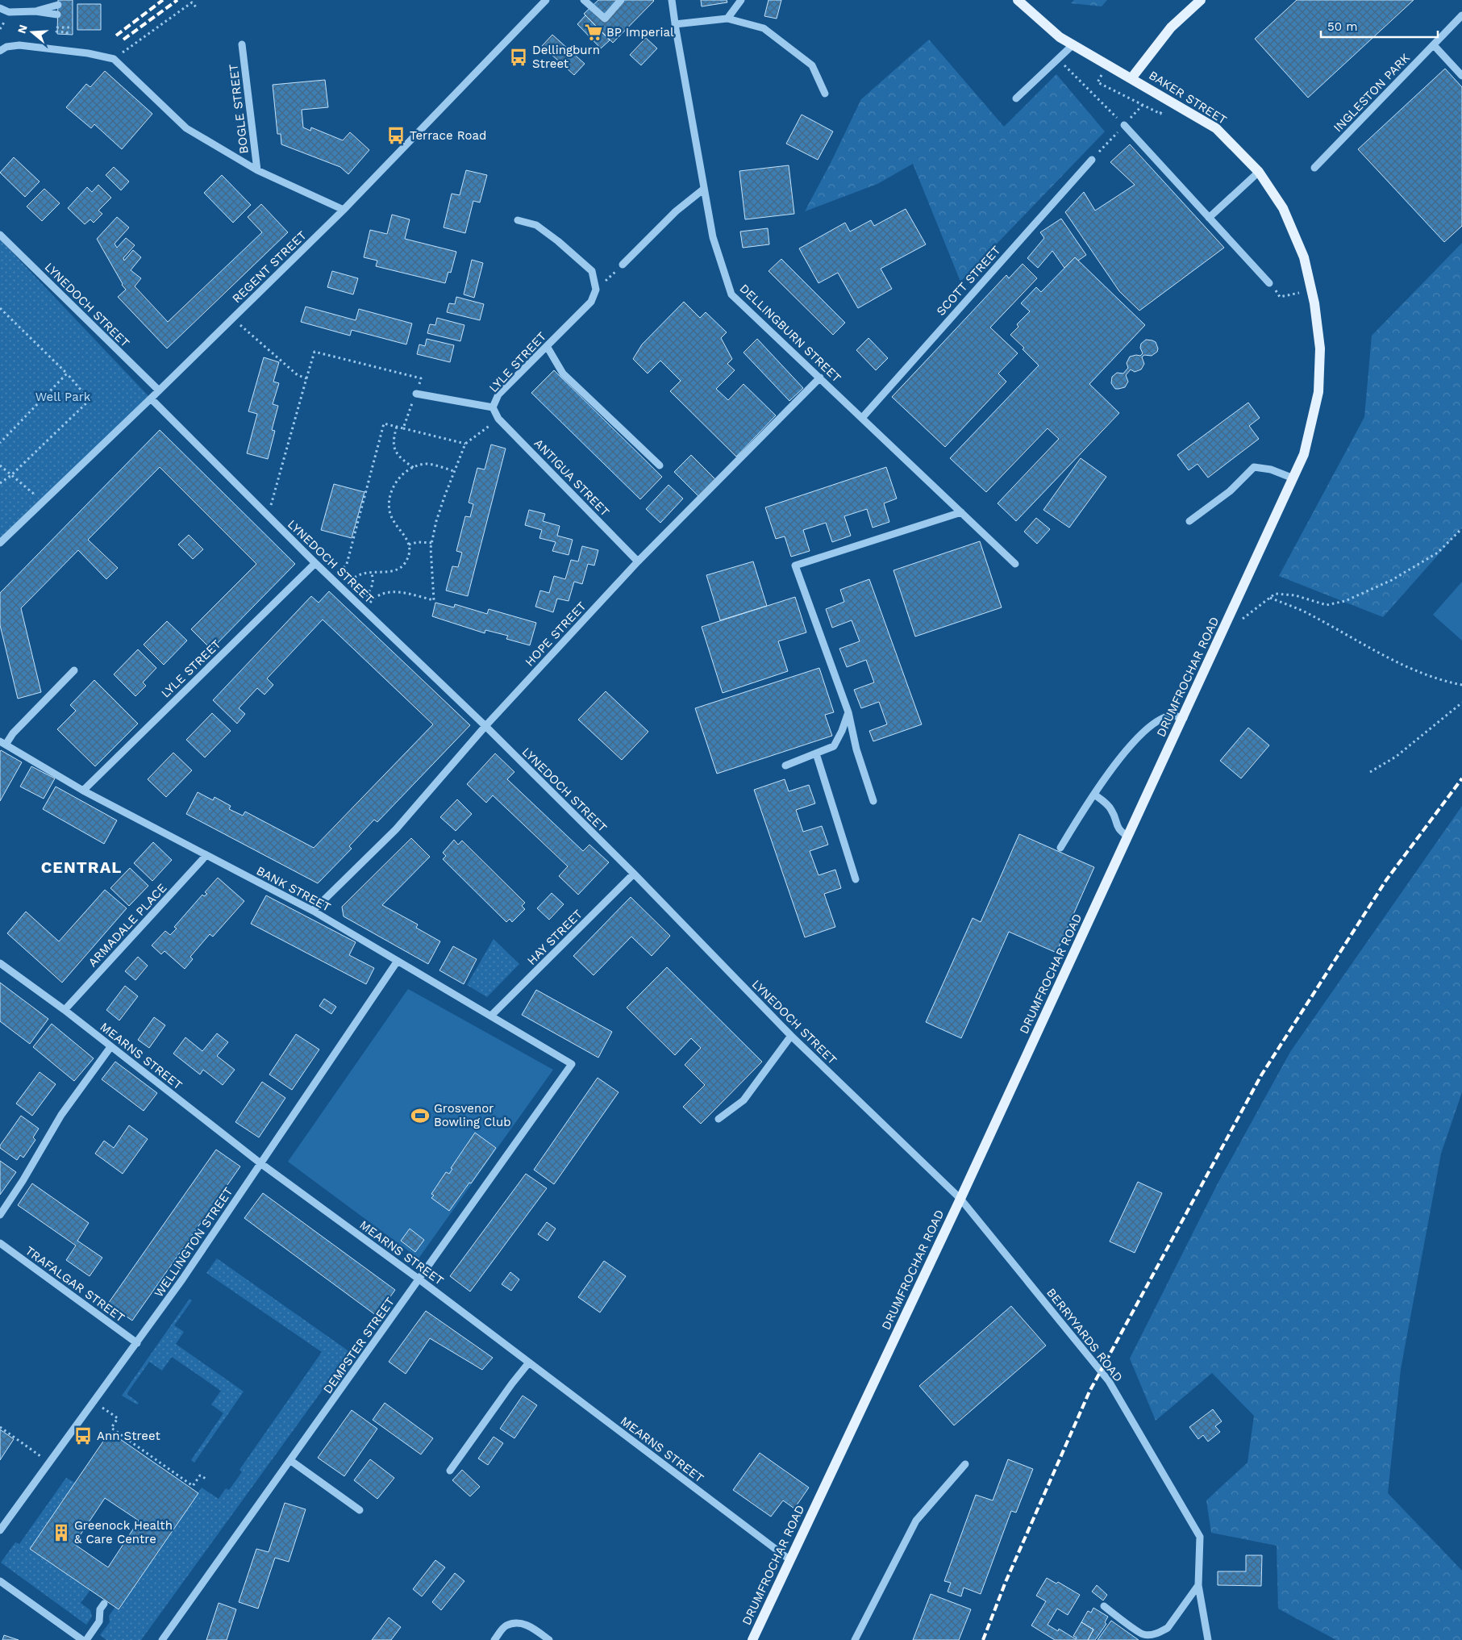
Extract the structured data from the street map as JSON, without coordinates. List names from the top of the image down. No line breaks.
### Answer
{"streets":{"main road":["BAKER STREET","DRUMFROCHAR ROAD"],"street":["INGLESTON PARK","BOGLE STREET","REGENT STREET","SCOTT STREET","LYNEDOCH STREET","DELLINGBURN STREET","LYLE STREET","ANTIGUA STREET","HOPE STREET","BANK STREET","ARMADALE PLACE","HAY STREET","MEARNS STREET","WELLINGTON STREET","TRAFALGAR STREET","BERRYYARDS ROAD","DEMPSTER STREET"]},"crossings":[["BAKER STREET","DRUMFROCHAR ROAD"],["REGENT STREET","LYNEDOCH STREET"],["SCOTT STREET","DELLINGBURN STREET"],["LYNEDOCH STREET","LYLE STREET"],["LYNEDOCH STREET","HOPE STREET"],["LYNEDOCH STREET","DRUMFROCHAR ROAD"],["LYNEDOCH STREET","HAY STREET"],["LYNEDOCH STREET","BERRYYARDS ROAD"],["DELLINGBURN STREET","HOPE STREET"],["LYLE STREET","ANTIGUA STREET"],["LYLE STREET","BANK STREET"],["ANTIGUA STREET","HOPE STREET"],["HOPE STREET","BANK STREET"],["DRUMFROCHAR ROAD","MEARNS STREET"],["DRUMFROCHAR ROAD","BERRYYARDS ROAD"],["BANK STREET","ARMADALE PLACE"],["BANK STREET","HAY STREET"],["BANK STREET","WELLINGTON STREET"],["BANK STREET","DEMPSTER STREET"],["ARMADALE PLACE","MEARNS STREET"],["MEARNS STREET","WELLINGTON STREET"],["MEARNS STREET","DEMPSTER STREET"],["WELLINGTON STREET","TRAFALGAR STREET"]],"districts":["CENTRAL"],"parks":["Well Park"],"places":{"supermarket":["BP Imperial"],"bus stop":["Dellingburn Street","Terrace Road","Ann Street"],"sports":["Grosvenor Bowling Club"],"building":["Greenock Health & Care Centre"]},"scale_bar":"50 m","north":"left"}
